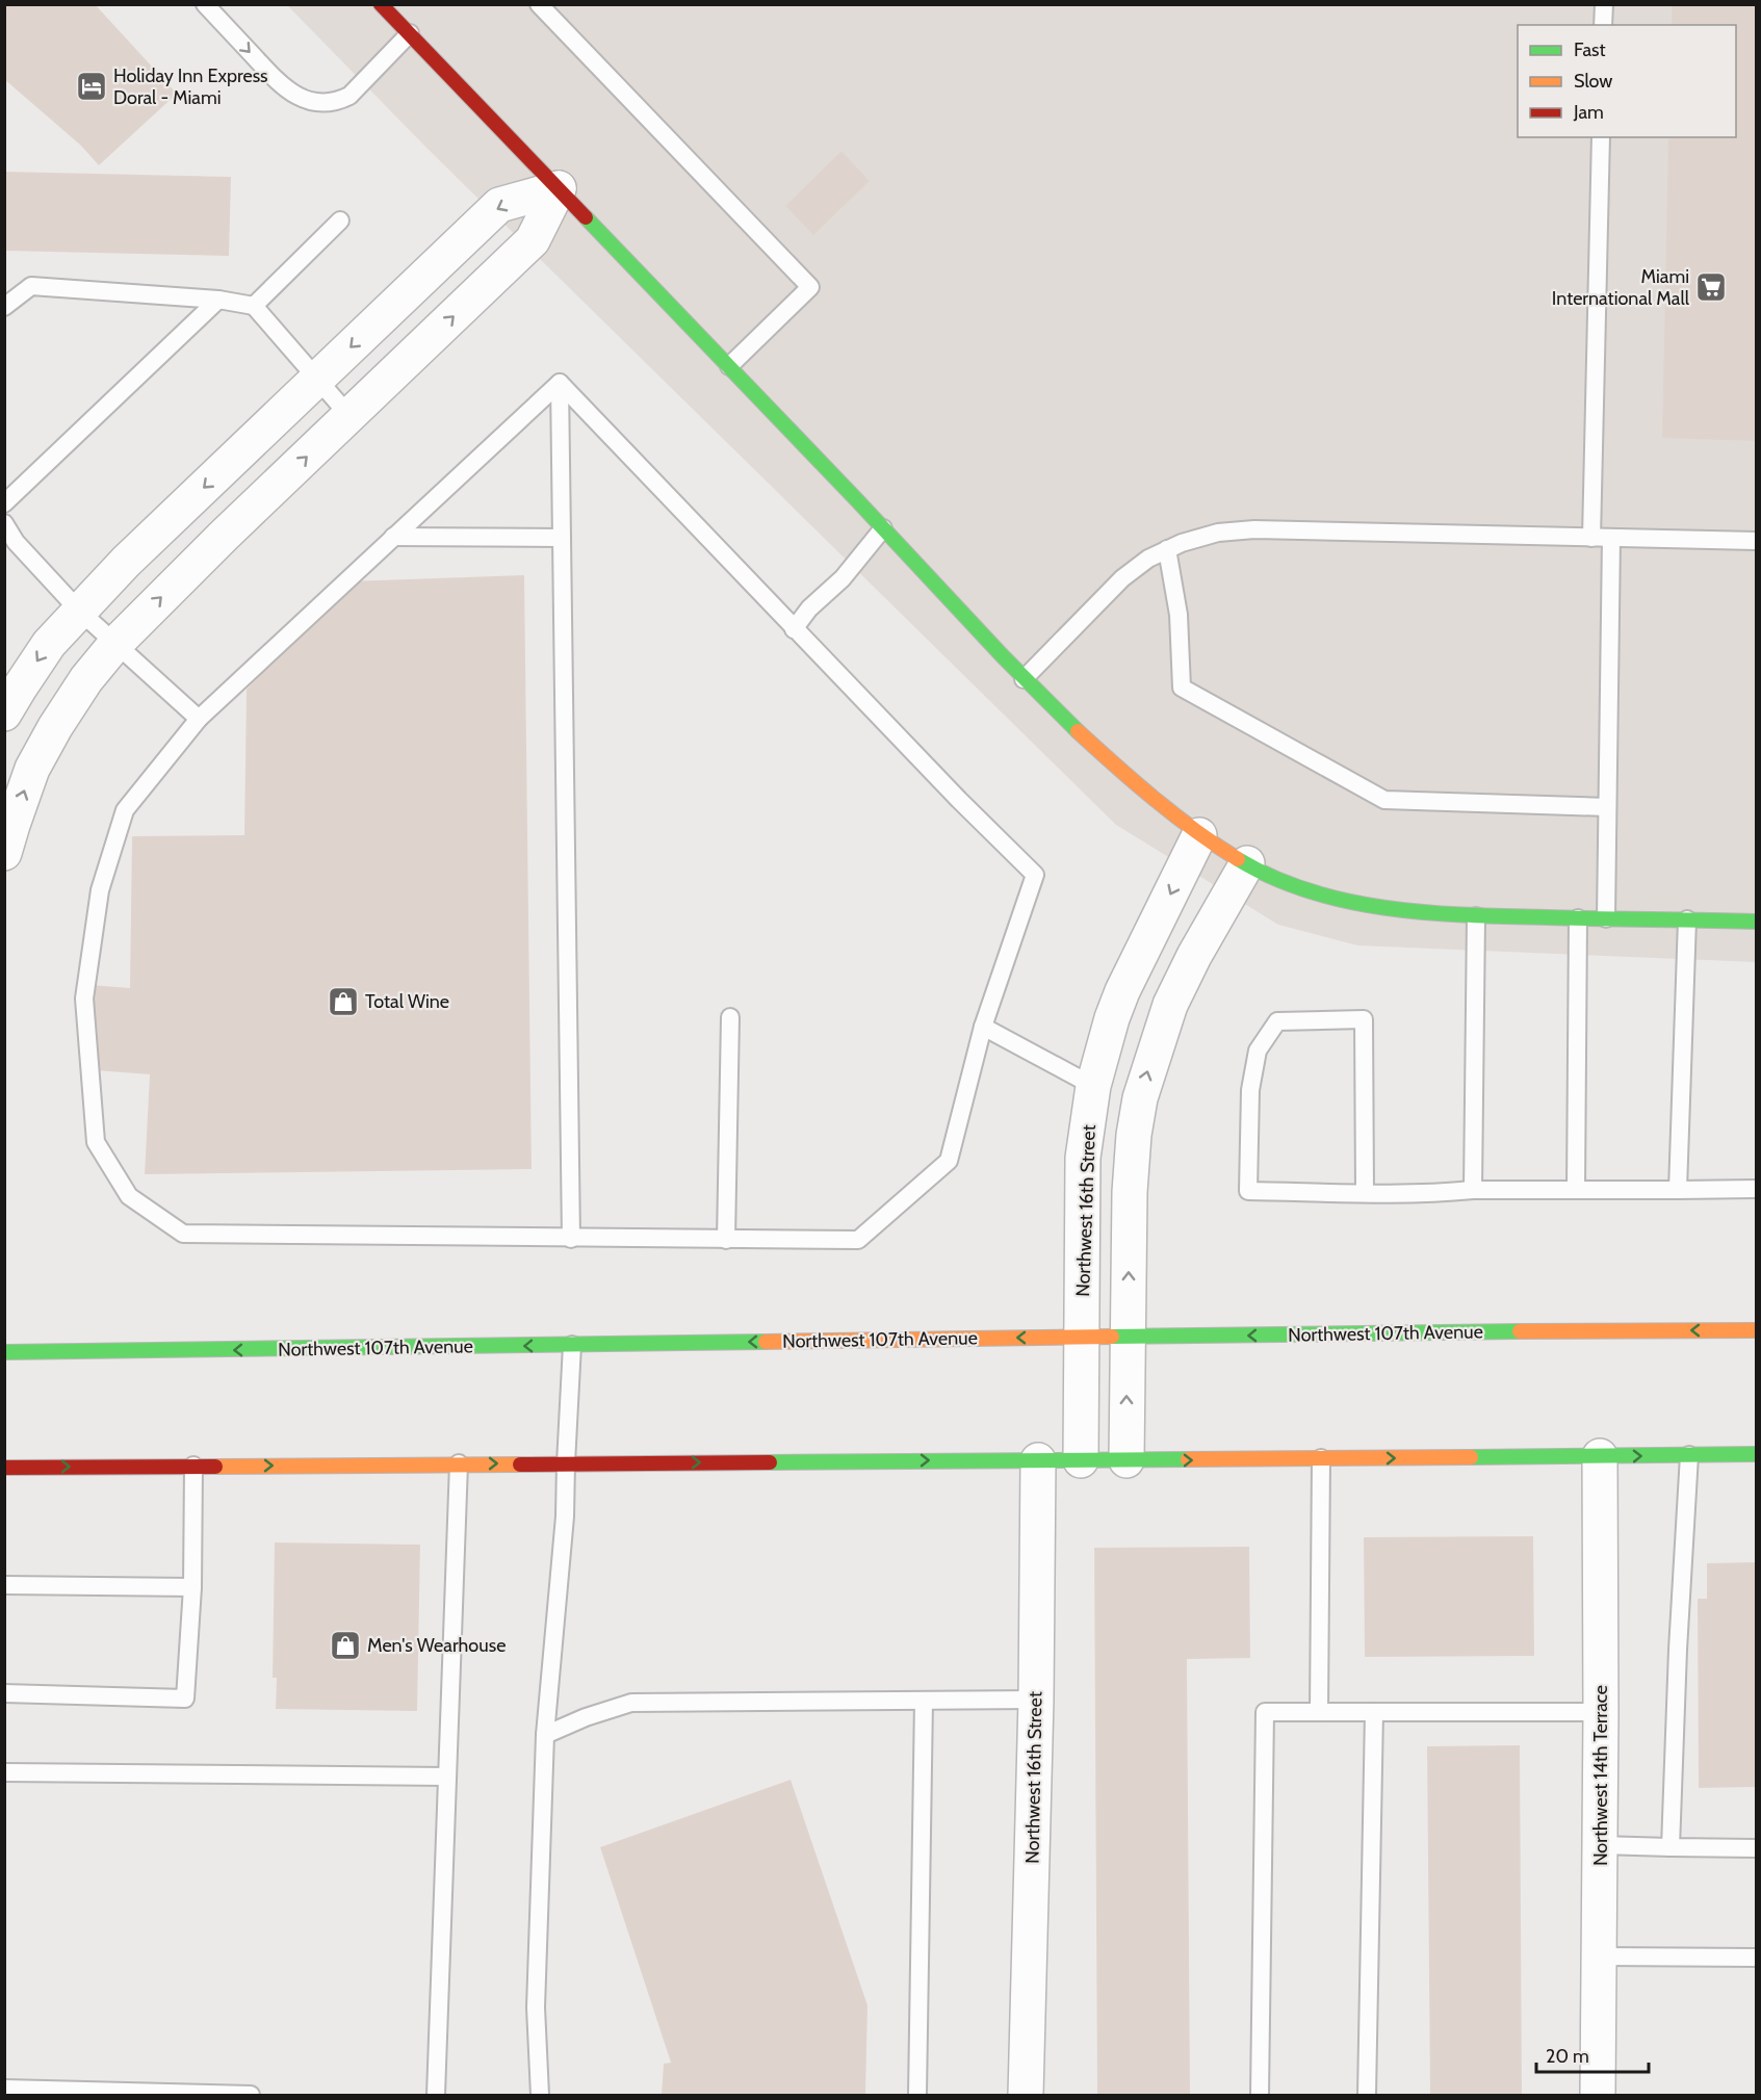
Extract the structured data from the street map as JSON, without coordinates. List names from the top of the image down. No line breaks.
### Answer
{"streets":{"main road":["Northwest 107th Avenue"],"street":["Northwest 16th Street","Northwest 14th Terrace"]},"crossings":[["Northwest 16th Street","Northwest 107th Avenue"]],"places":{"hotel":["Holiday Inn Express Doral - Miami"],"supermarket":["Miami International Mall"],"shop":["Total Wine","Men's Wearhouse"]},"legend":["Fast","Slow","Jam"],"scale_bar":"20 m"}
